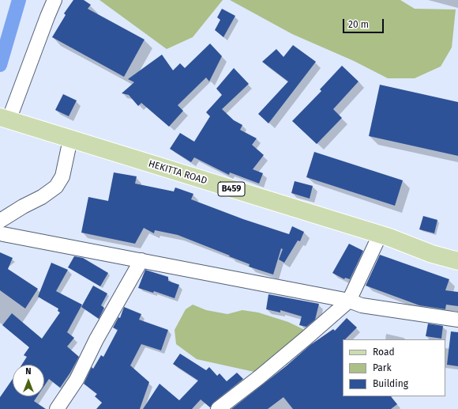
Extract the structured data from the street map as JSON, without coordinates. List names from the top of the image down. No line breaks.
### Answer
{"streets":{"main road":["HEKITTA ROAD","B459"]},"legend":["Road","Park","Building"],"scale_bar":"20 m","north":"top"}
